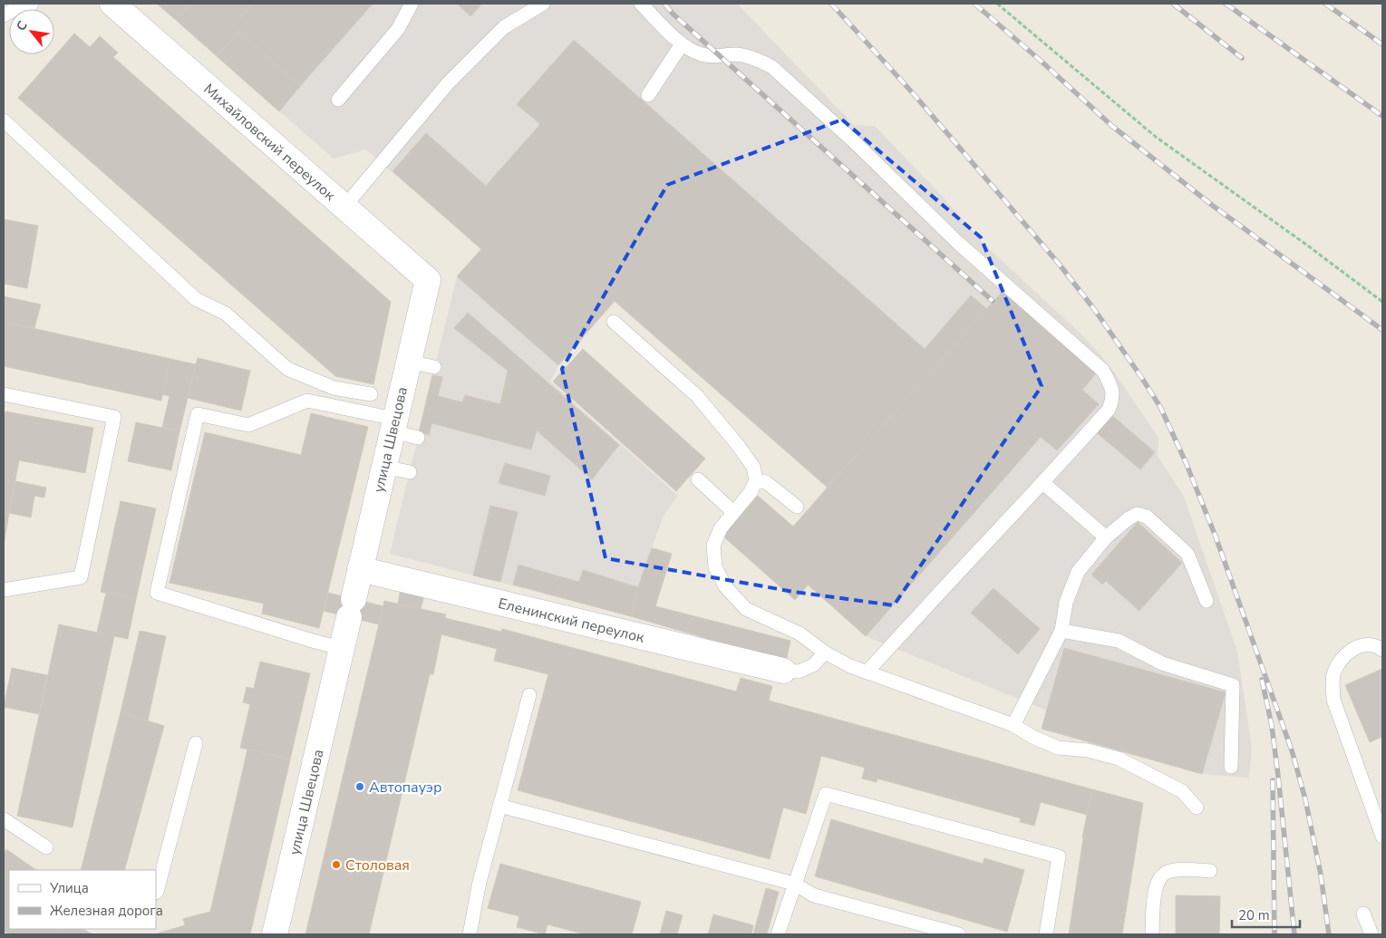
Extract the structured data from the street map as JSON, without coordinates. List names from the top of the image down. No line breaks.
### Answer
{"streets":{"street":["Михайловский переулок","улица Швецова","Еленинский переулок"]},"crossings":[["Михайловский переулок","улица Швецова"],["улица Швецова","Еленинский переулок"]],"places":["Автопауэр","Столовая"],"legend":["Улица","Железная дорога"],"scale_bar":"20 m","north":"top left"}
